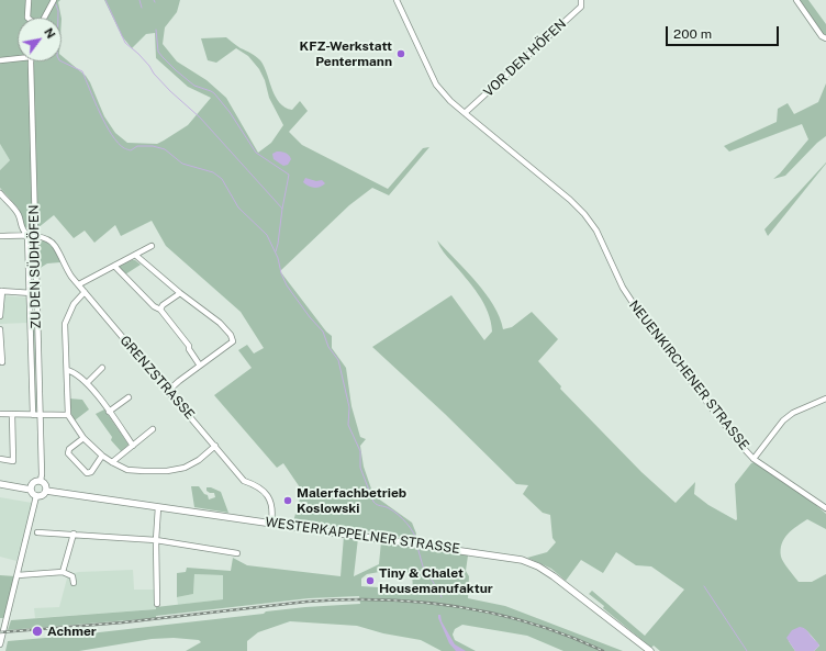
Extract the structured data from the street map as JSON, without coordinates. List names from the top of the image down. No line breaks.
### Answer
{"streets":{"main road":["WESTERKAPPELNER STRASSE"],"street":["VOR DEN HÖFEN","ZU DEN SÜDHÖFEN","NEUENKIRCHENER STRASSE","GRENZSTRASSE"]},"crossings":[["VOR DEN HÖFEN","NEUENKIRCHENER STRASSE"],["ZU DEN SÜDHÖFEN","GRENZSTRASSE"],["ZU DEN SÜDHÖFEN","WESTERKAPPELNER STRASSE"],["GRENZSTRASSE","WESTERKAPPELNER STRASSE"]],"places":["KFZ-Werkstatt Pentermann","Malerfachbetrieb Koslowski","Tiny & Chalet Housemanufaktur","Achmer"],"scale_bar":"200 m","north":"top right"}
